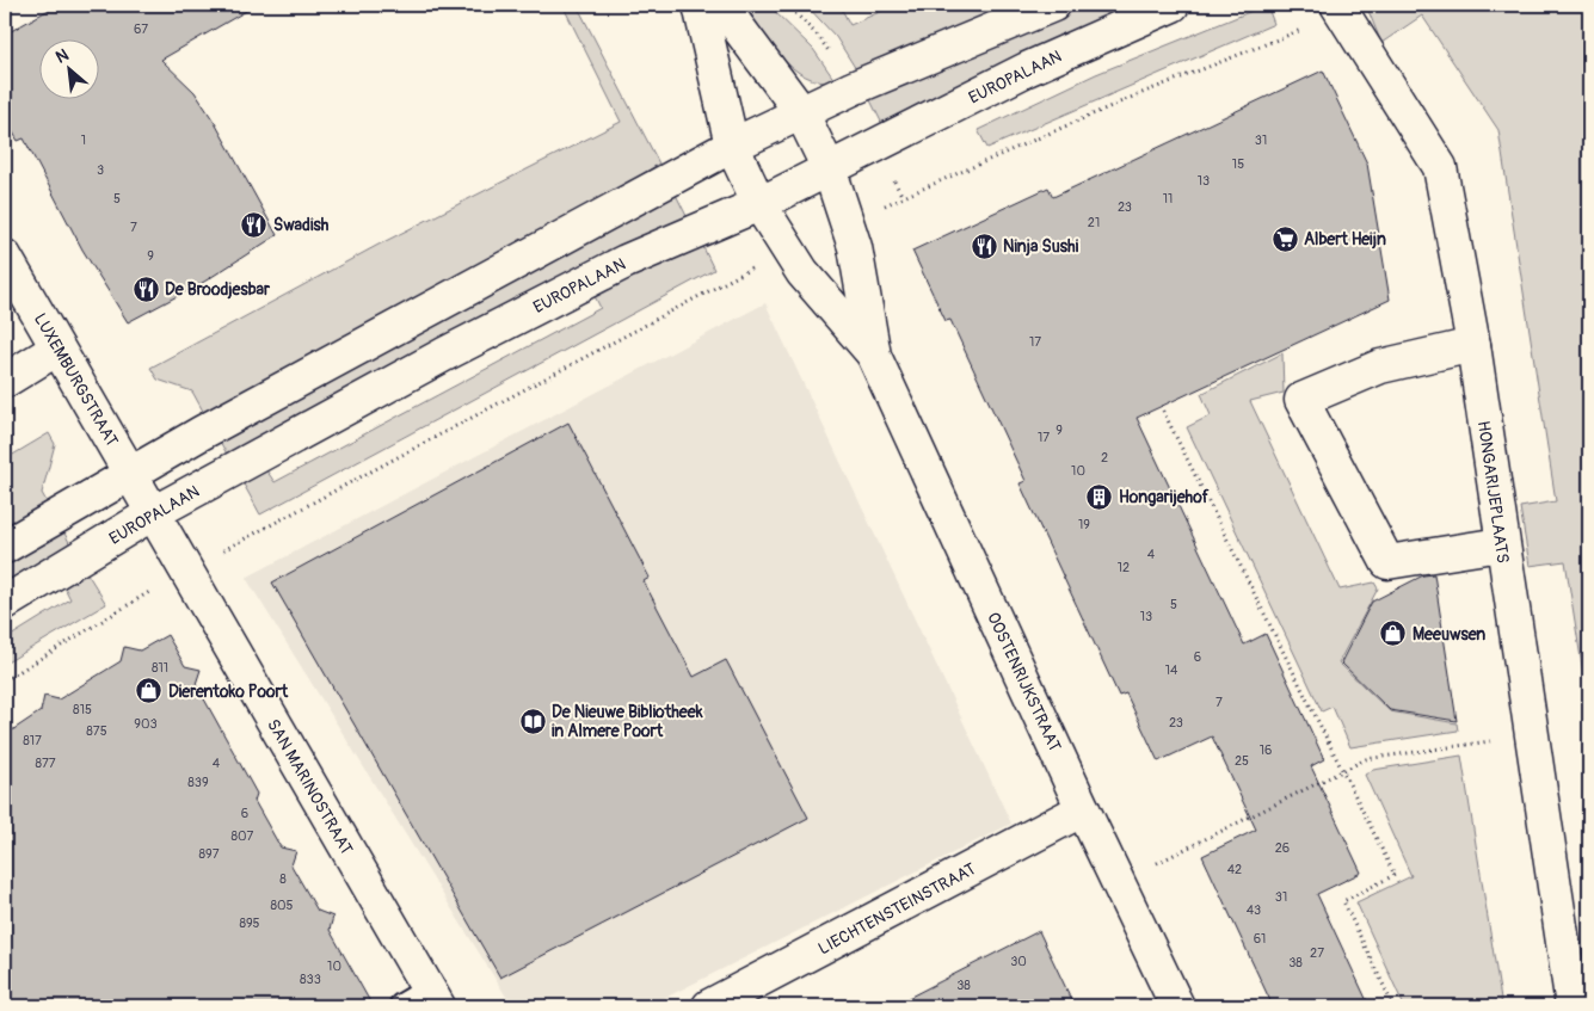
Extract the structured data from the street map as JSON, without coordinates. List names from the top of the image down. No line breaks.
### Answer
{"streets":{"street":["EUROPALAAN","LUXEMBURGSTRAAT","HONGARIJEPLAATS","OOSTENRIJKSTRAAT","SAN MARINOSTRAAT","LIECHTENSTEINSTRAAT"]},"crossings":[["EUROPALAAN","OOSTENRIJKSTRAAT"],["EUROPALAAN","SAN MARINOSTRAAT"],["LUXEMBURGSTRAAT","SAN MARINOSTRAAT"],["OOSTENRIJKSTRAAT","LIECHTENSTEINSTRAAT"]],"places":{"restaurant":["Swadish","Ninja Sushi","De Broodjesbar"],"supermarket":["Albert Heijn"],"building":["Hongarijehof"],"shop":["Meeuwsen","Dierentoko Poort"],"library":["De Nieuwe Bibliotheek in Almere Poort"]},"house_numbers":["67","1","31","15","3","13","5","11","23","21","7","9","17","9","17","2","10","19","4","12","5","13","6","811","14","7","815","23","903","875","817","16","25","877","4","839","6","807","26","897","42","8","31","805","43","895","61","27","30","38","10","833","38"],"north":"top left"}
